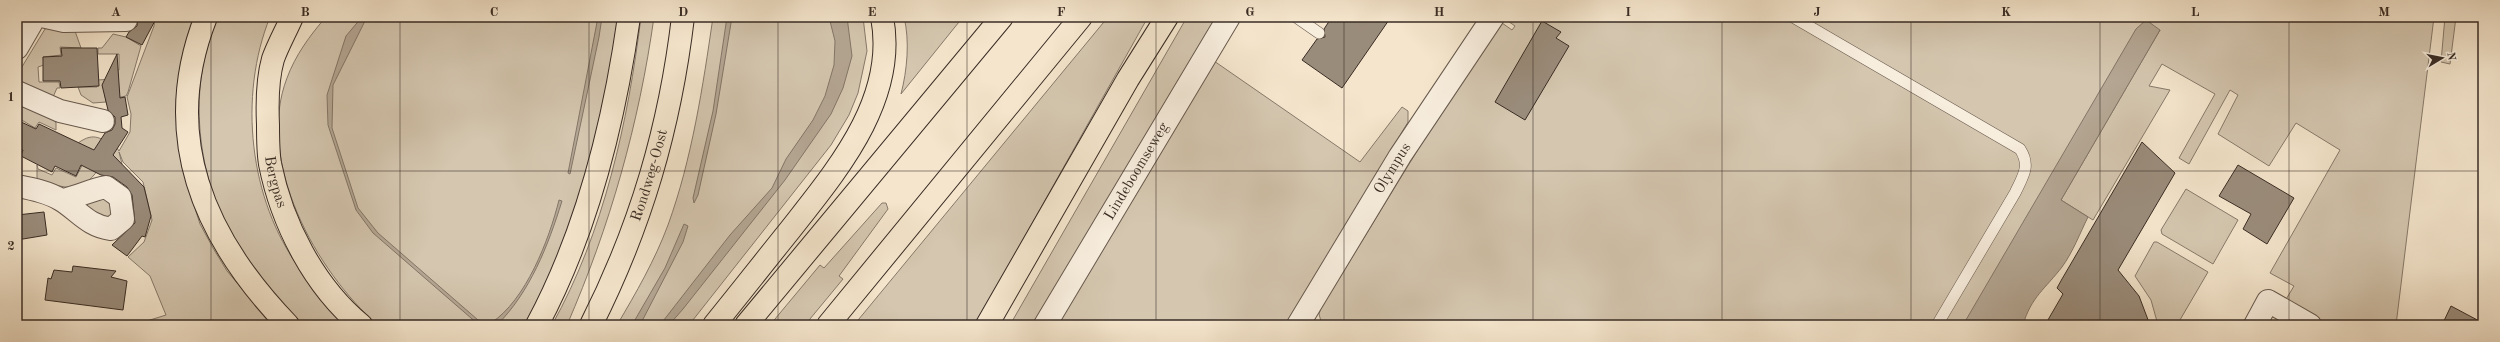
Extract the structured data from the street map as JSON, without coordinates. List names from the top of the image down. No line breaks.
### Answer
{"streets":{"main road":["Rondweg-Oost","Bergpas"],"street":["Olympus","Lindeboomseweg"]},"north":"right","grid":{"columns":["A","B","C","D","E","F","G","H","I","J","K","L","M"],"rows":["1","2"]}}
